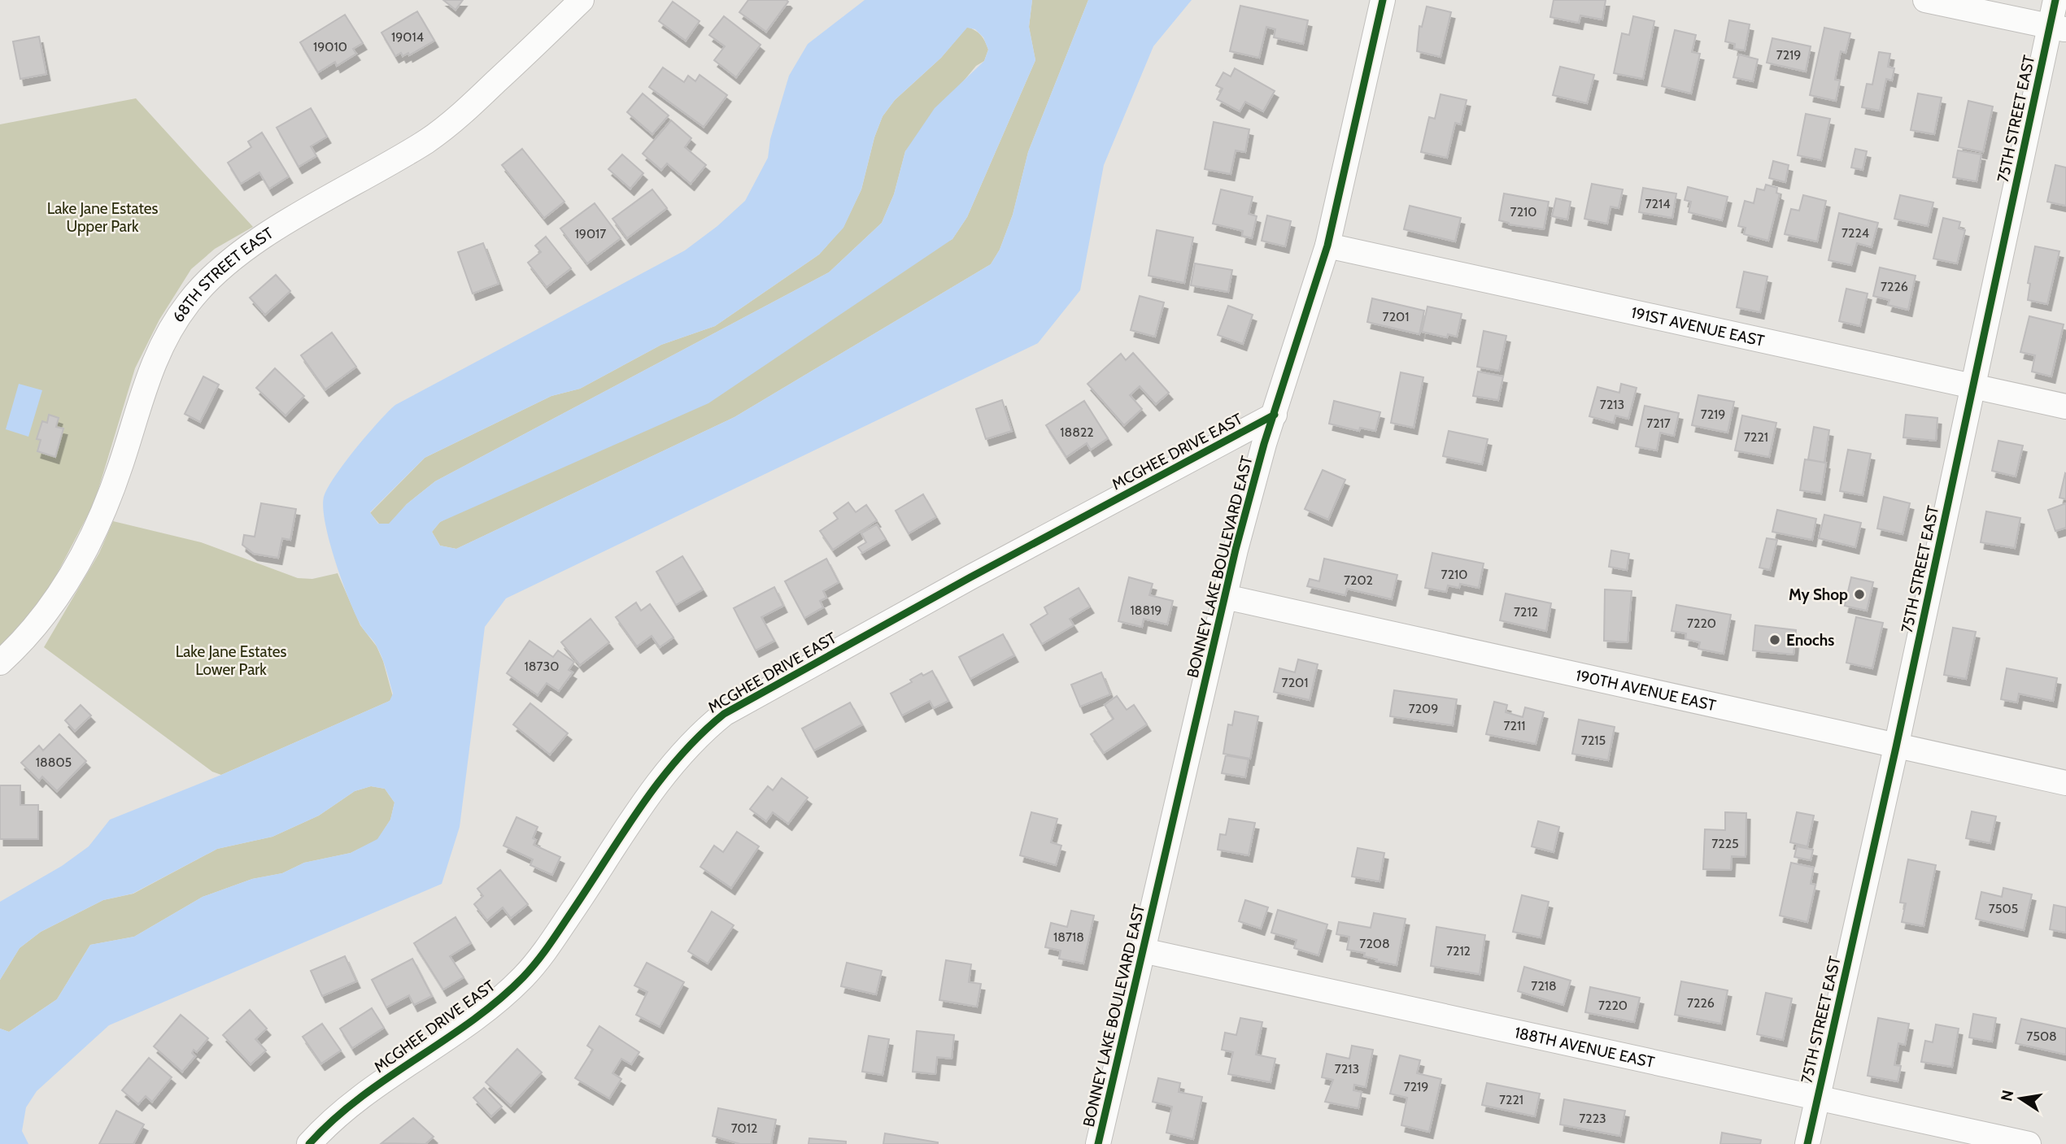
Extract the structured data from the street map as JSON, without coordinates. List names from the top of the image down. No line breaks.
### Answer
{"streets":{"street":["75TH STREET EAST","68TH STREET EAST","191ST AVENUE EAST","MCGHEE DRIVE EAST","BONNEY LAKE BOULEVARD EAST","190TH AVENUE EAST","188TH AVENUE EAST"]},"crossings":[["75TH STREET EAST","191ST AVENUE EAST"],["75TH STREET EAST","190TH AVENUE EAST"],["75TH STREET EAST","188TH AVENUE EAST"],["191ST AVENUE EAST","BONNEY LAKE BOULEVARD EAST"],["MCGHEE DRIVE EAST","BONNEY LAKE BOULEVARD EAST"],["BONNEY LAKE BOULEVARD EAST","190TH AVENUE EAST"],["BONNEY LAKE BOULEVARD EAST","188TH AVENUE EAST"]],"parks":["Lake Jane Estates Upper Park","Lake Jane Estates Lower Park"],"places":["My Shop","Enochs"],"house_numbers":["19014","19010","7219","7214","7210","7224","19017","7226","7201","7213","7219","7217","18822","7221","7210","7202","18819","7212","7220","18730","7201","7209","7211","7215","18805","7225","7505","18718","7208","7212","7218","7226","7220","7508","7213","7219","7221","7223","7012"],"north":"left"}
